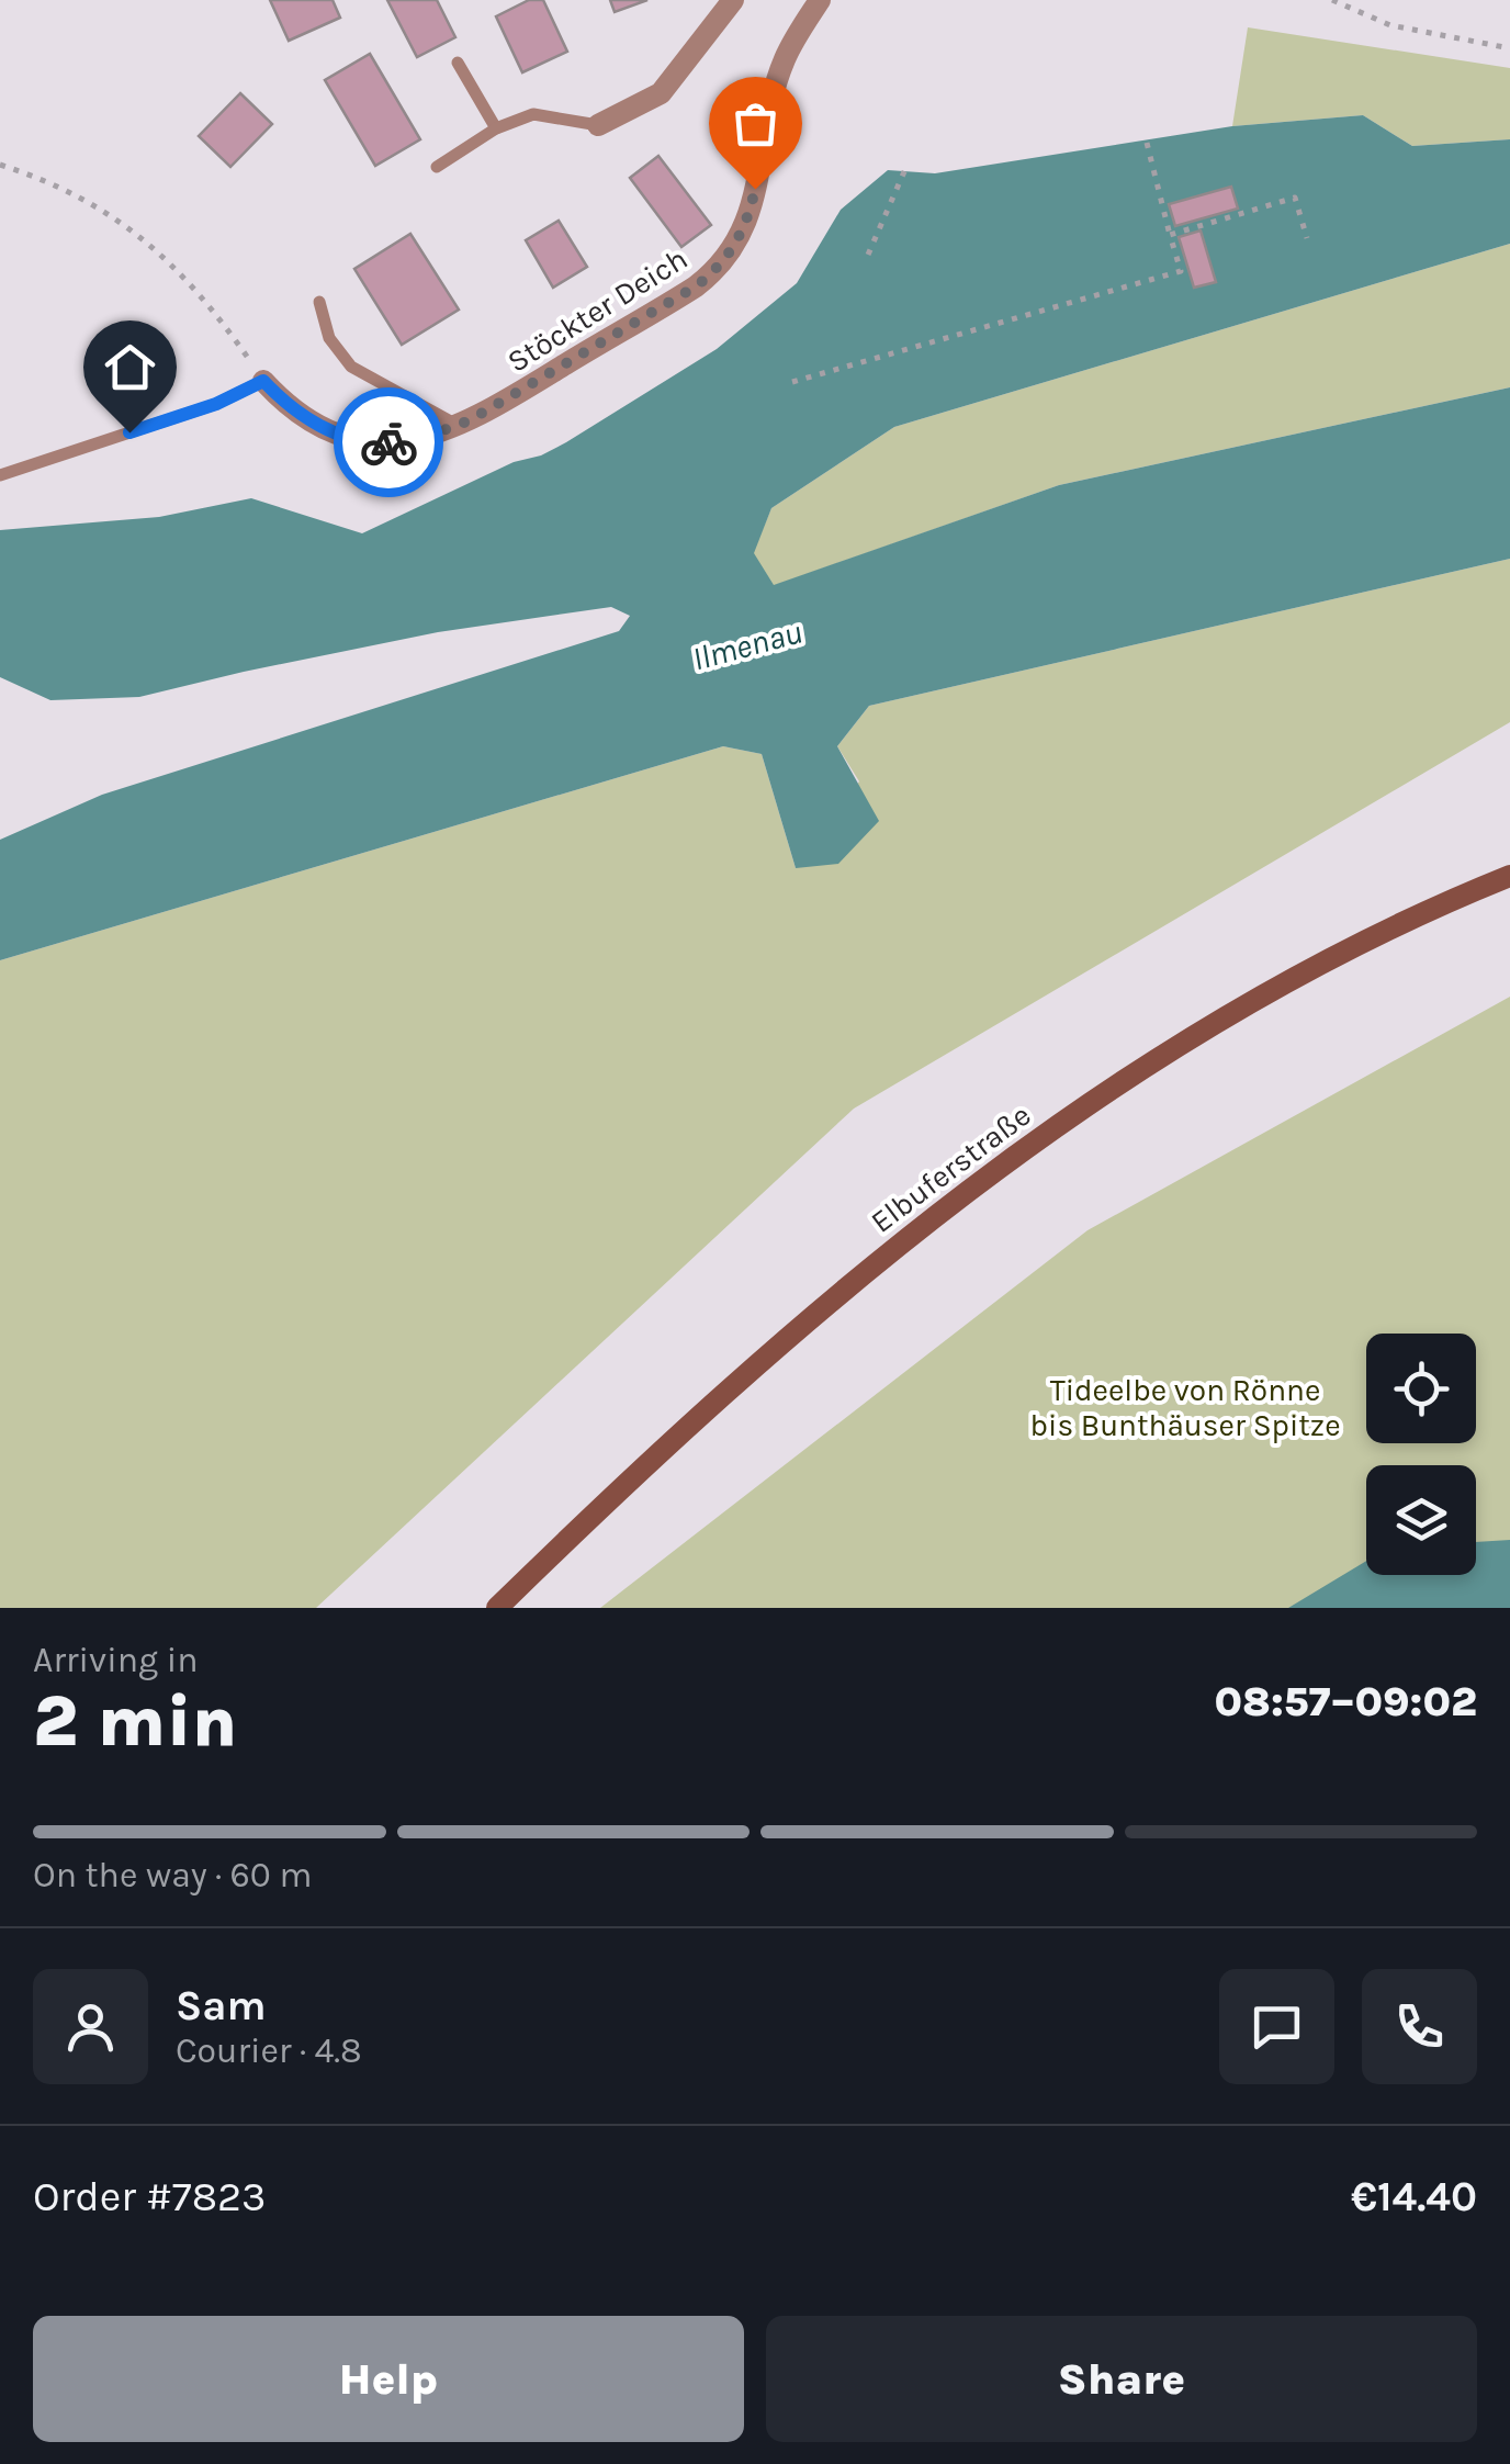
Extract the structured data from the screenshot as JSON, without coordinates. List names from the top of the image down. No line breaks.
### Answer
{"streets":{"street":["Stöckter Deich","Elbuferstraße"]},"water":["Ilmenau"],"parks":["Tideelbe von Rönne bis Bunthäuser Spitze"],"page":{"heading":["2 min","Arriving in","08:57–09:02"],"panel":["Sam","Courier · 4.8","Order #7823","€14.40"],"bar":"On the way · 60 m","buttons":["Help","Share"]}}
